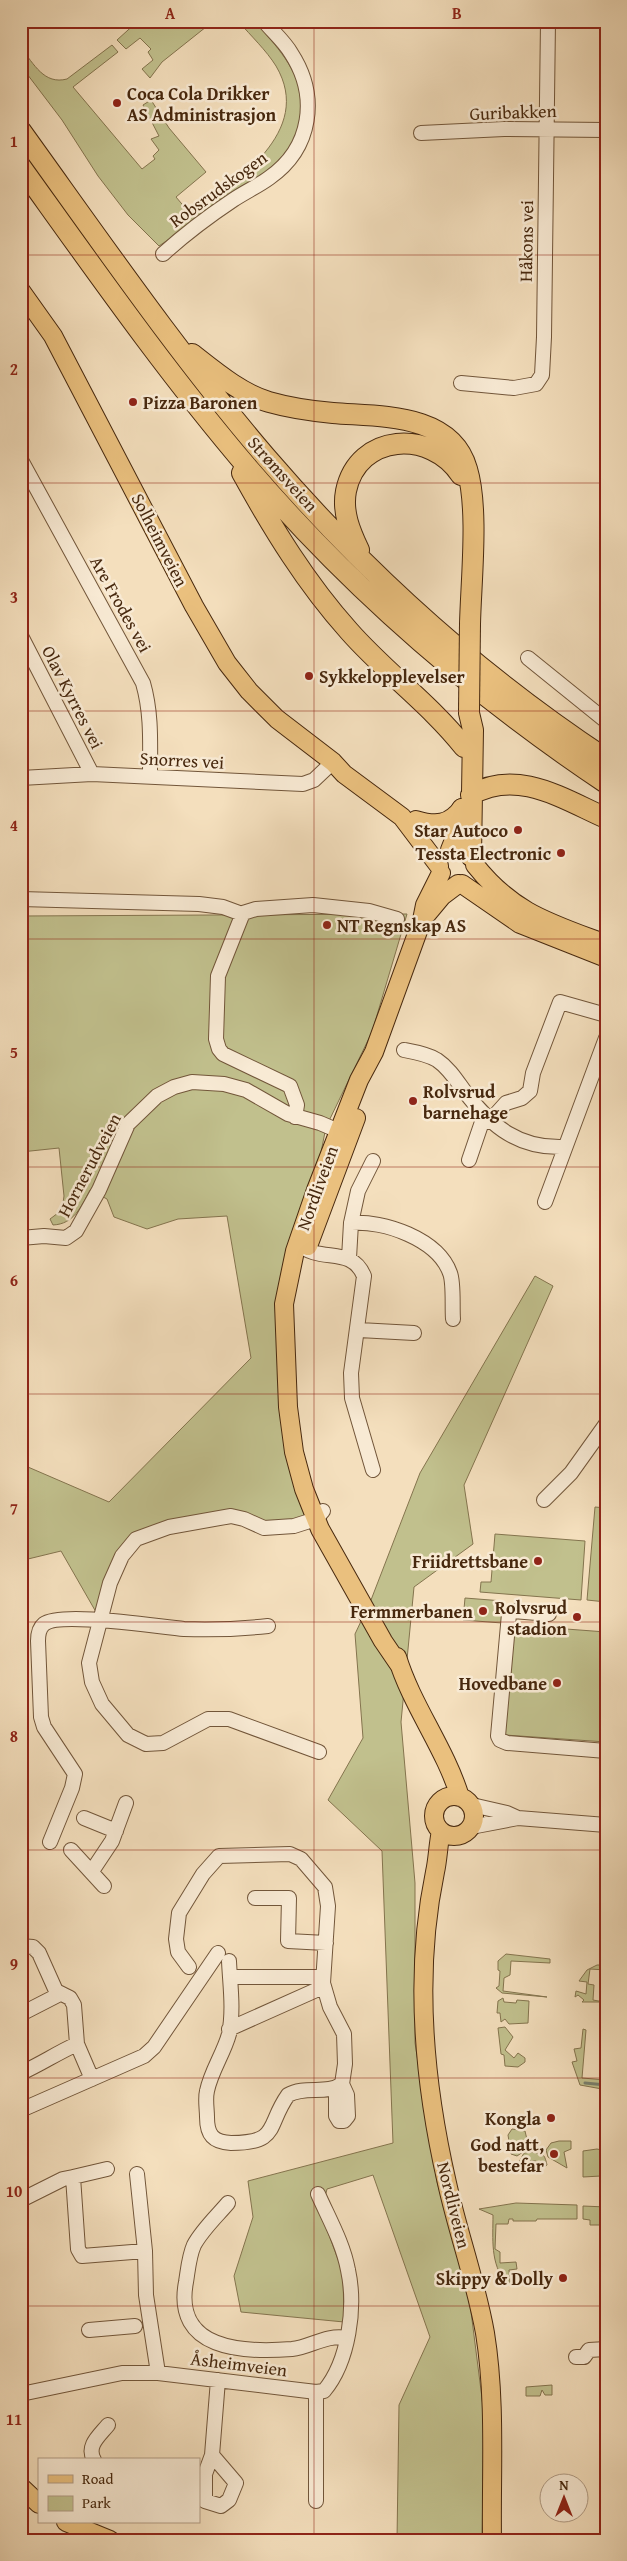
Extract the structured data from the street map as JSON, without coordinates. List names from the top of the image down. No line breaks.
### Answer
{"streets":{"highway":["Strømsveien"],"main road":["Solheimveien","Nordliveien"],"street":["Guribakken","Robsrudskogen","Håkons vei","Are Frodes vei","Olav Kyrres vei","Snorres vei","Hornerudveien","Åsheimveien"]},"crossings":[["Guribakken","Håkons vei"],["Solheimveien","Snorres vei"],["Solheimveien","Nordliveien"],["Are Frodes vei","Snorres vei"],["Olav Kyrres vei","Snorres vei"],["Hornerudveien","Nordliveien"]],"places":["Coca Cola Drikker AS Administrasjon","Pizza Baronen","Sykkelopplevelser","Star Autoco","Tessta Electronic","NT Regnskap AS","Rolvsrud barnehage","Friidrettsbane","Fermmerbanen","Rolvsrud stadion","Hovedbane","Kongla","God natt, bestefar","Skippy & Dolly"],"legend":["Road","Park"],"north":"top","grid":{"columns":["A","B"],"rows":["1","2","3","4","5","6","7","8","9","10","11"]}}
